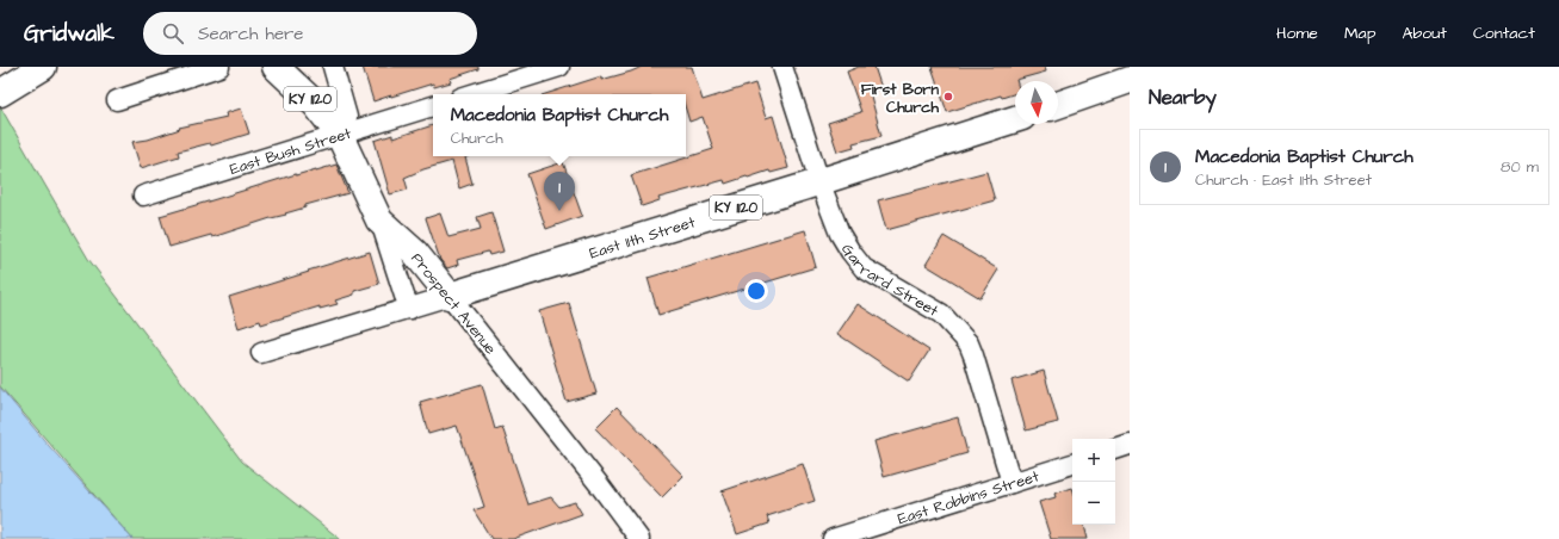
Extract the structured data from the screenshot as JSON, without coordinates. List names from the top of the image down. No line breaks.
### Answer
{"streets":{"main road":["KY 1120","East 11th Street","Prospect Avenue"],"street":["East Bush Street","Garrard Street","East Robbins Street"]},"crossings":[["East Bush Street","Prospect Avenue"],["East 11th Street","Garrard Street"],["East 11th Street","Prospect Avenue"],["Garrard Street","East Robbins Street"]],"places":["First Born Church"],"north":"bottom","page":{"header":"Gridwalk","search":"Search here","nav":["Home","Map","About","Contact"],"heading":"Nearby","popup":["Macedonia Baptist Church","Church"],"list":[{"mark":"1","name":"Macedonia Baptist Church","note":"Church · East 11th Street","value":"80 m"}],"pins":"1","map_buttons":["+","−"]}}
